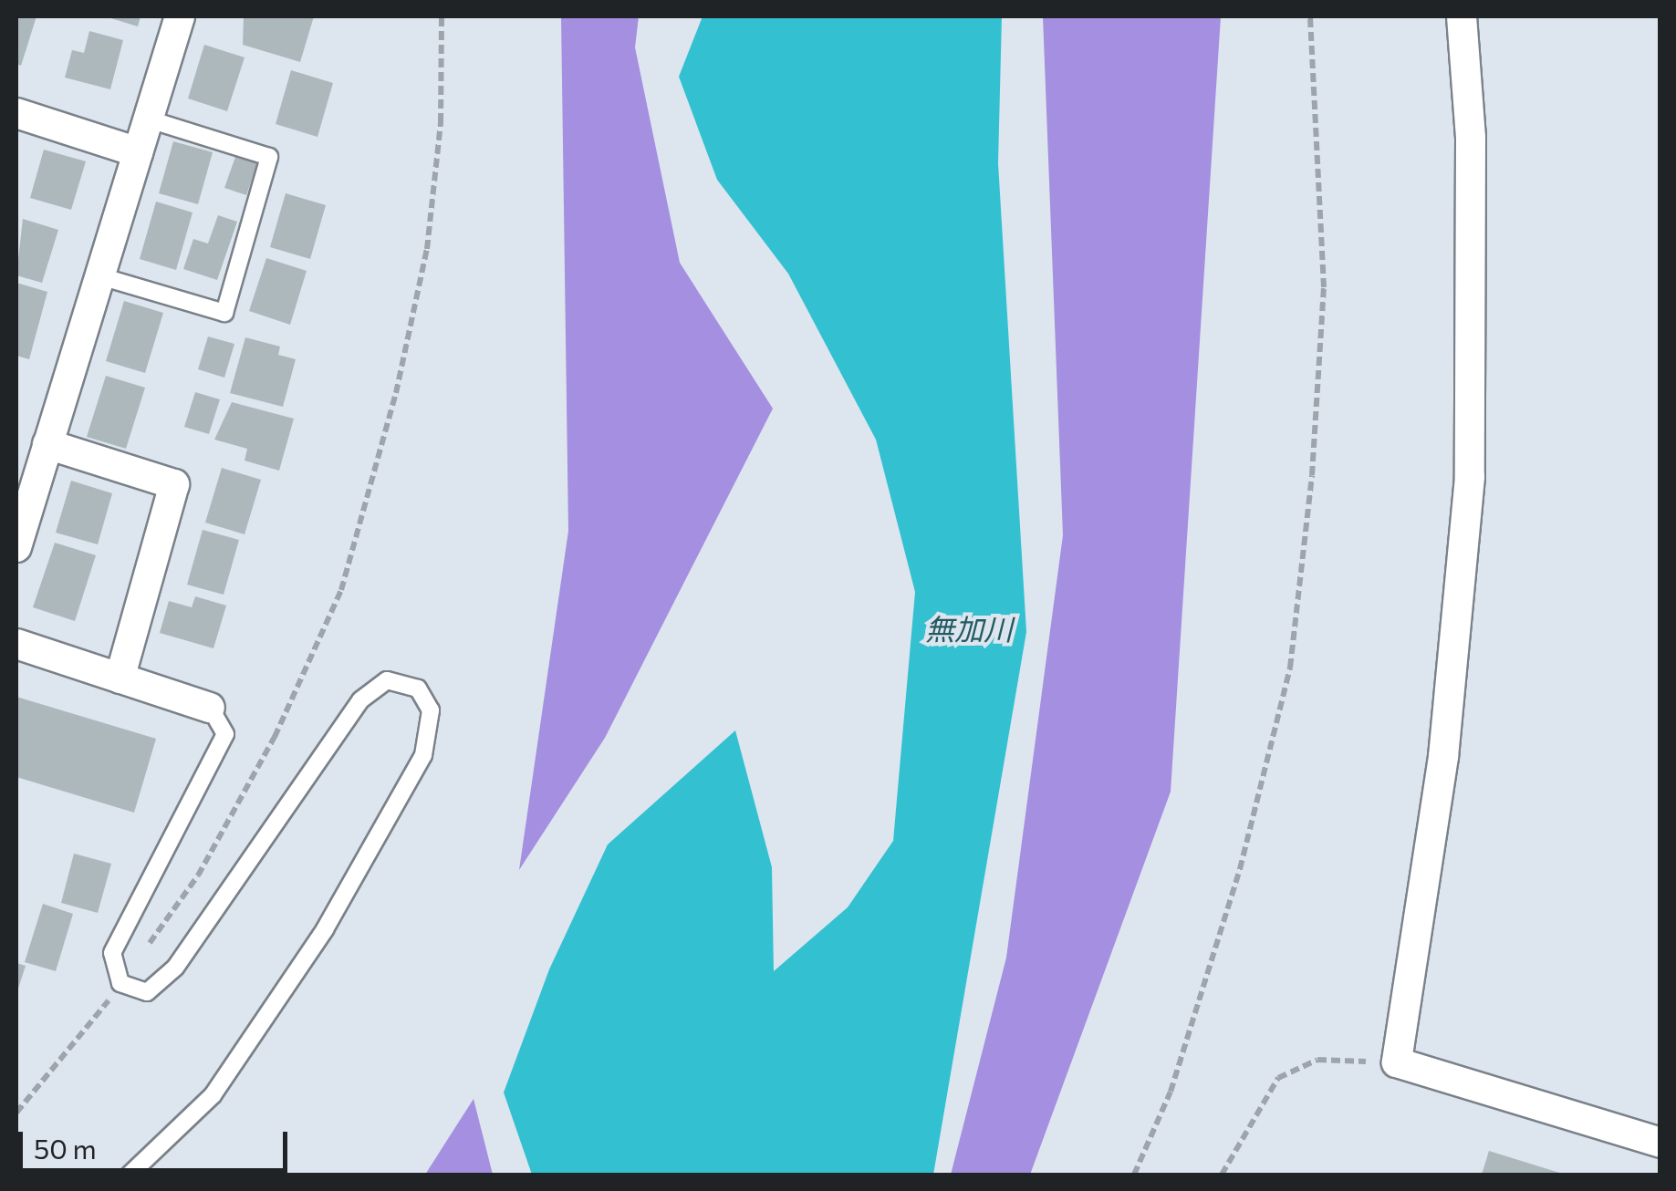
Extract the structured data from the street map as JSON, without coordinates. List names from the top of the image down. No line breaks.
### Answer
{"water":["無加川"],"scale_bar":"50 m"}
